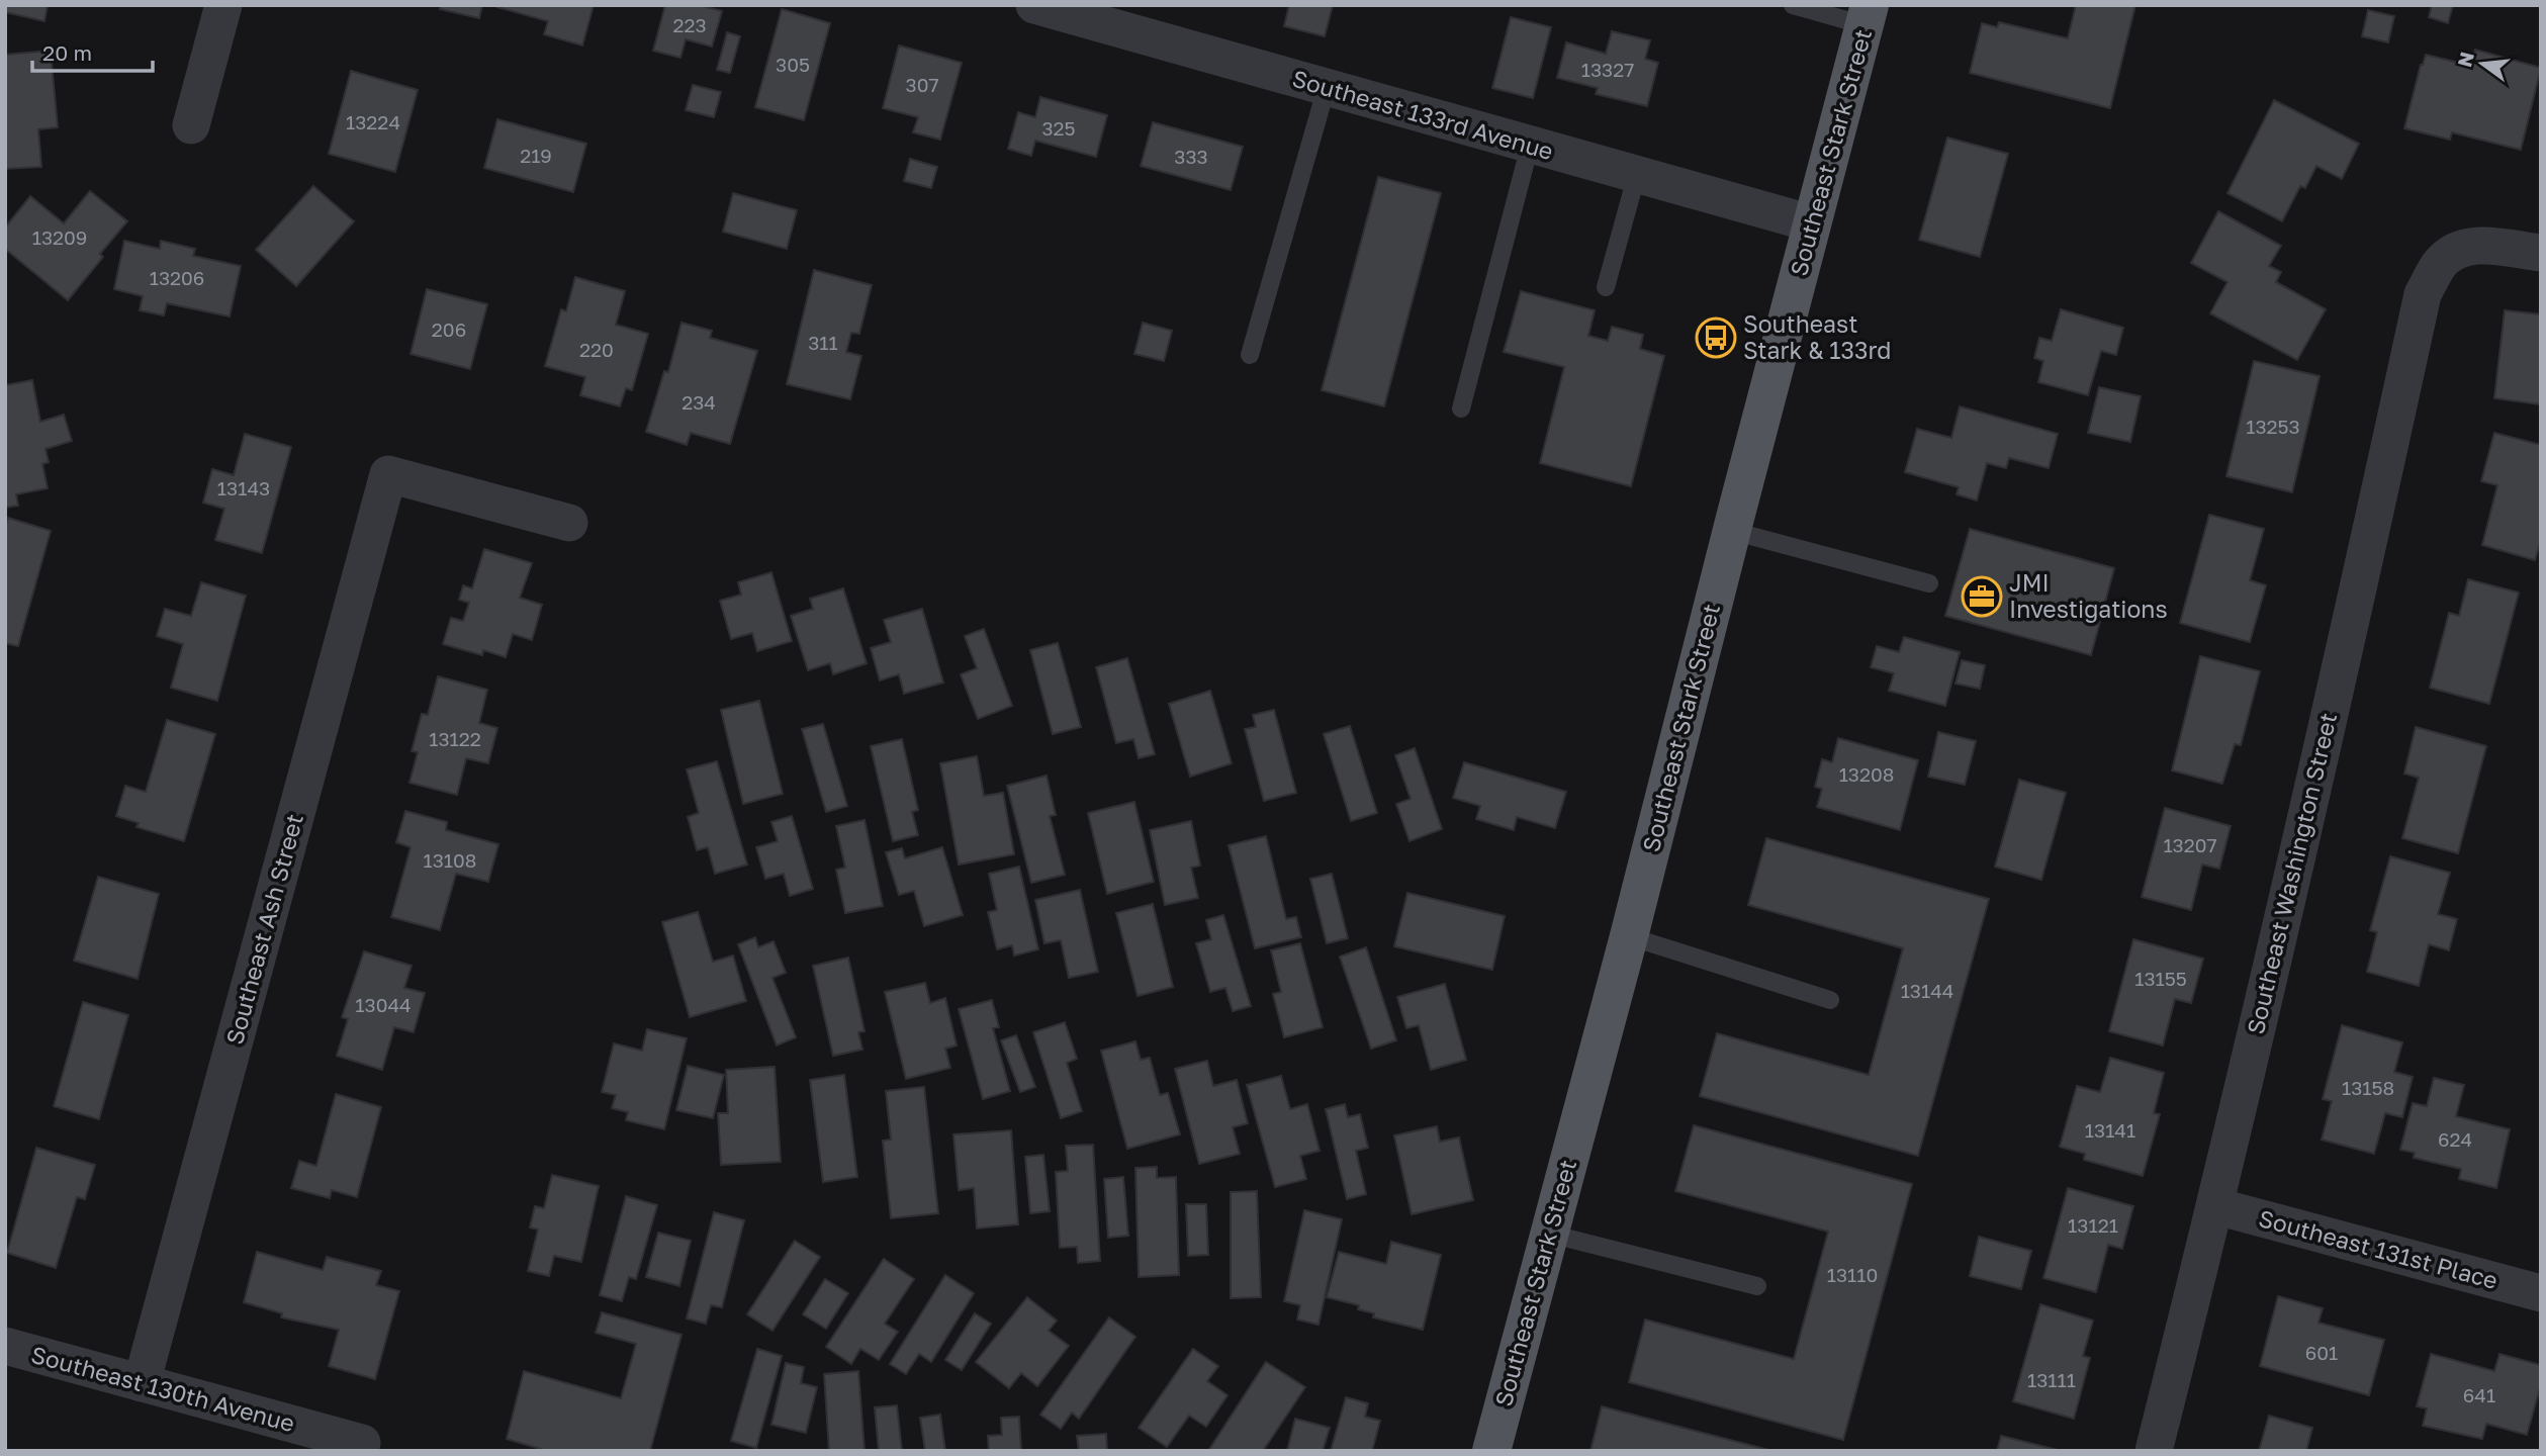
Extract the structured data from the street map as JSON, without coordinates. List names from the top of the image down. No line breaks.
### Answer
{"streets":{"main road":["Southeast Stark Street"],"street":["Southeast 133rd Avenue","Southeast Washington Street","Southeast Ash Street","Southeast 131st Place","Southeast 130th Avenue"]},"crossings":[["Southeast 133rd Avenue","Southeast Stark Street"],["Southeast Washington Street","Southeast 131st Place"],["Southeast Ash Street","Southeast 130th Avenue"]],"places":{"bus stop":["Southeast Stark & 133rd"],"office":["JMI Investigations"]},"house_numbers":["223","305","13327","307","13224","325","219","333","13209","13206","206","311","220","234","13253","13143","13122","13208","13207","13108","13155","13144","13044","13158","13141","624","13121","13110","601","13111","641"],"scale_bar":"20 m","north":"left"}
